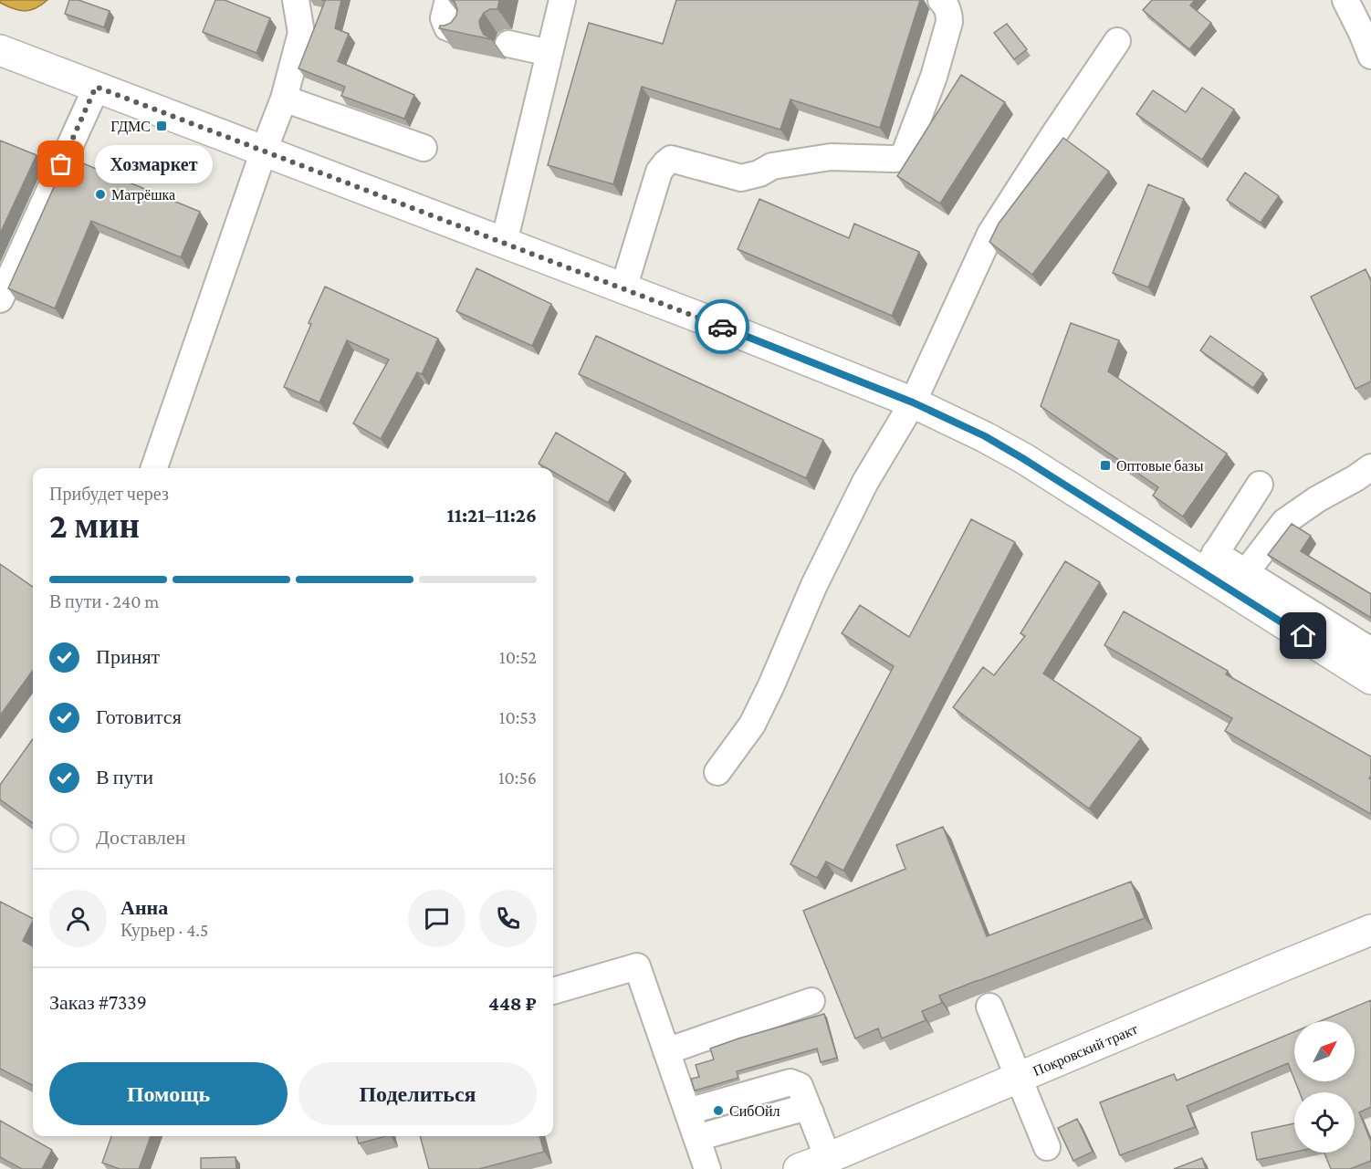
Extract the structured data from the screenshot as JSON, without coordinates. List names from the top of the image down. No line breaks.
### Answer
{"streets":{"main road":["Покровский тракт"]},"places":{"transit":["ГДМС","Оптовые базы"],"other":["Хозмаркет","Матрёшка","СибОйл"]},"north":"top right","page":{"bubble":"Хозмаркет","heading":["2 мин","Прибудет через","11:21–11:26"],"panel":["Анна","Курьер · 4.5","Заказ #7339","448 ₽"],"bar":"В пути · 240 m","list":[["Принят","10:52"],["Готовится","10:53"],["В пути","10:56"],"Доставлен"],"buttons":["Помощь","Поделиться"]}}
